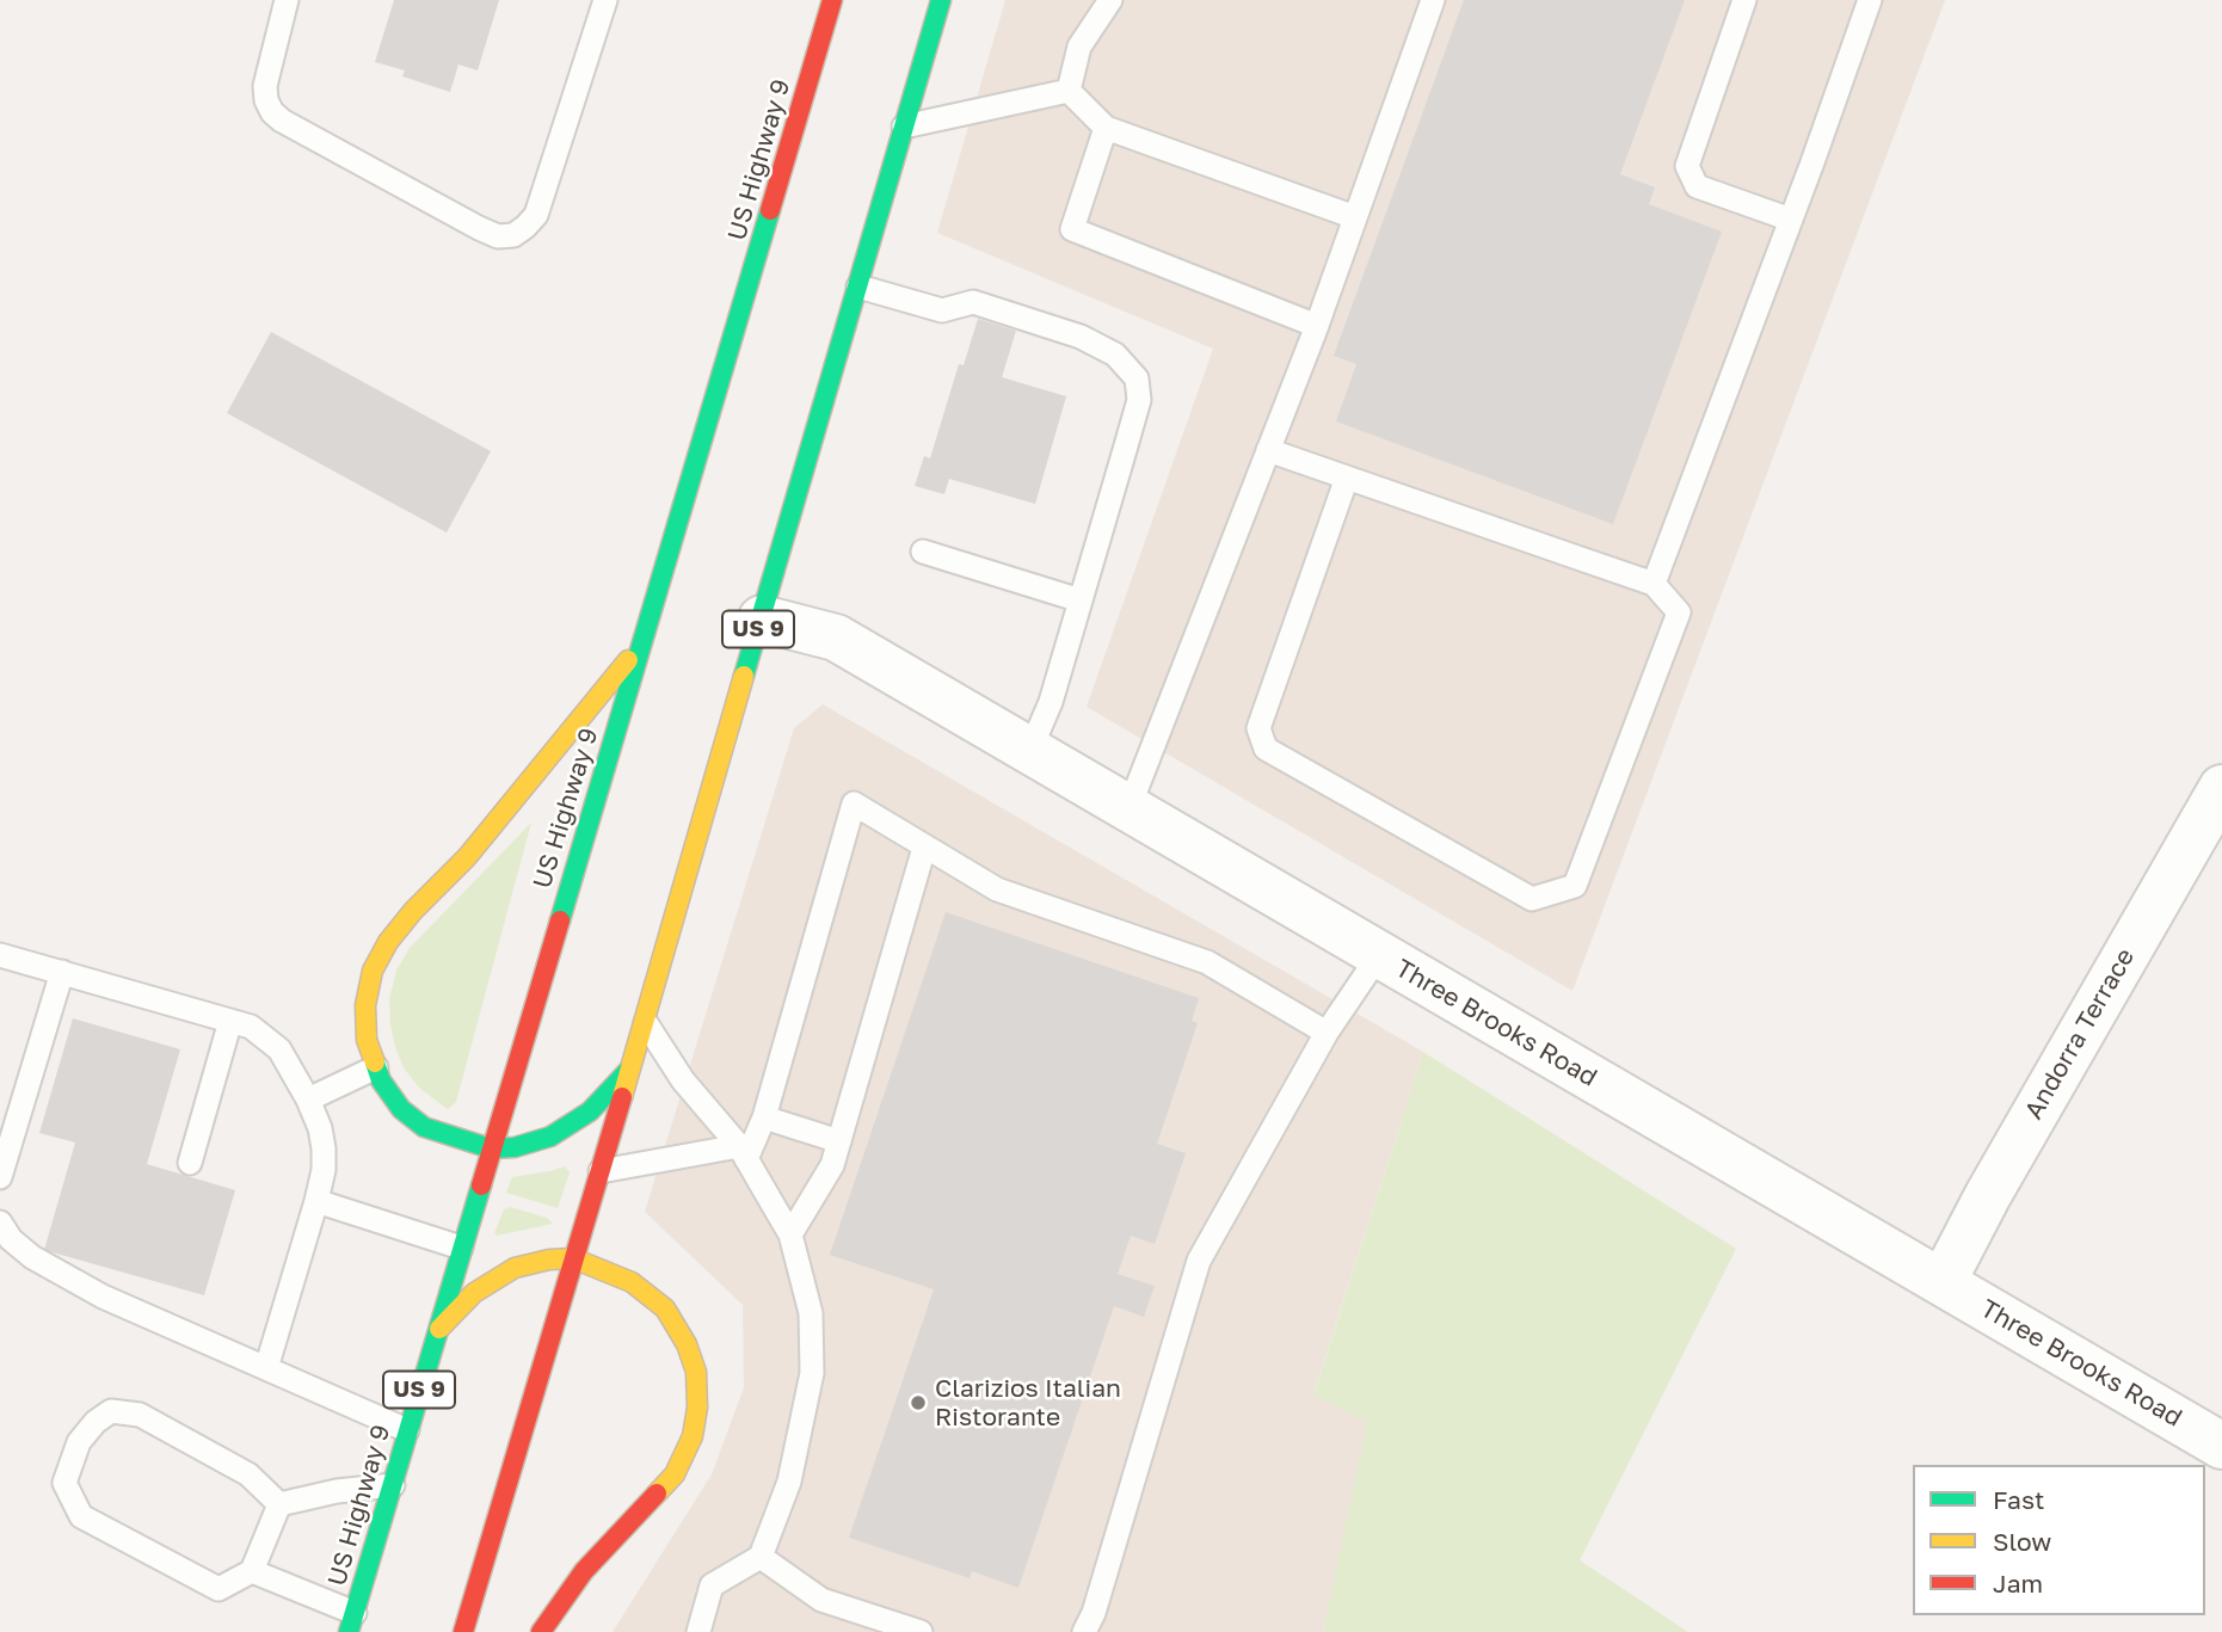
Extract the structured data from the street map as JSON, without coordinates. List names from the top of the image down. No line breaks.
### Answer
{"streets":{"highway":["US Highway 9","US 9"],"street":["Three Brooks Road","Andorra Terrace"]},"crossings":[["US 9","Three Brooks Road"],["Three Brooks Road","Andorra Terrace"]],"places":["Clarizios Italian Ristorante"],"legend":["Fast","Slow","Jam"]}
